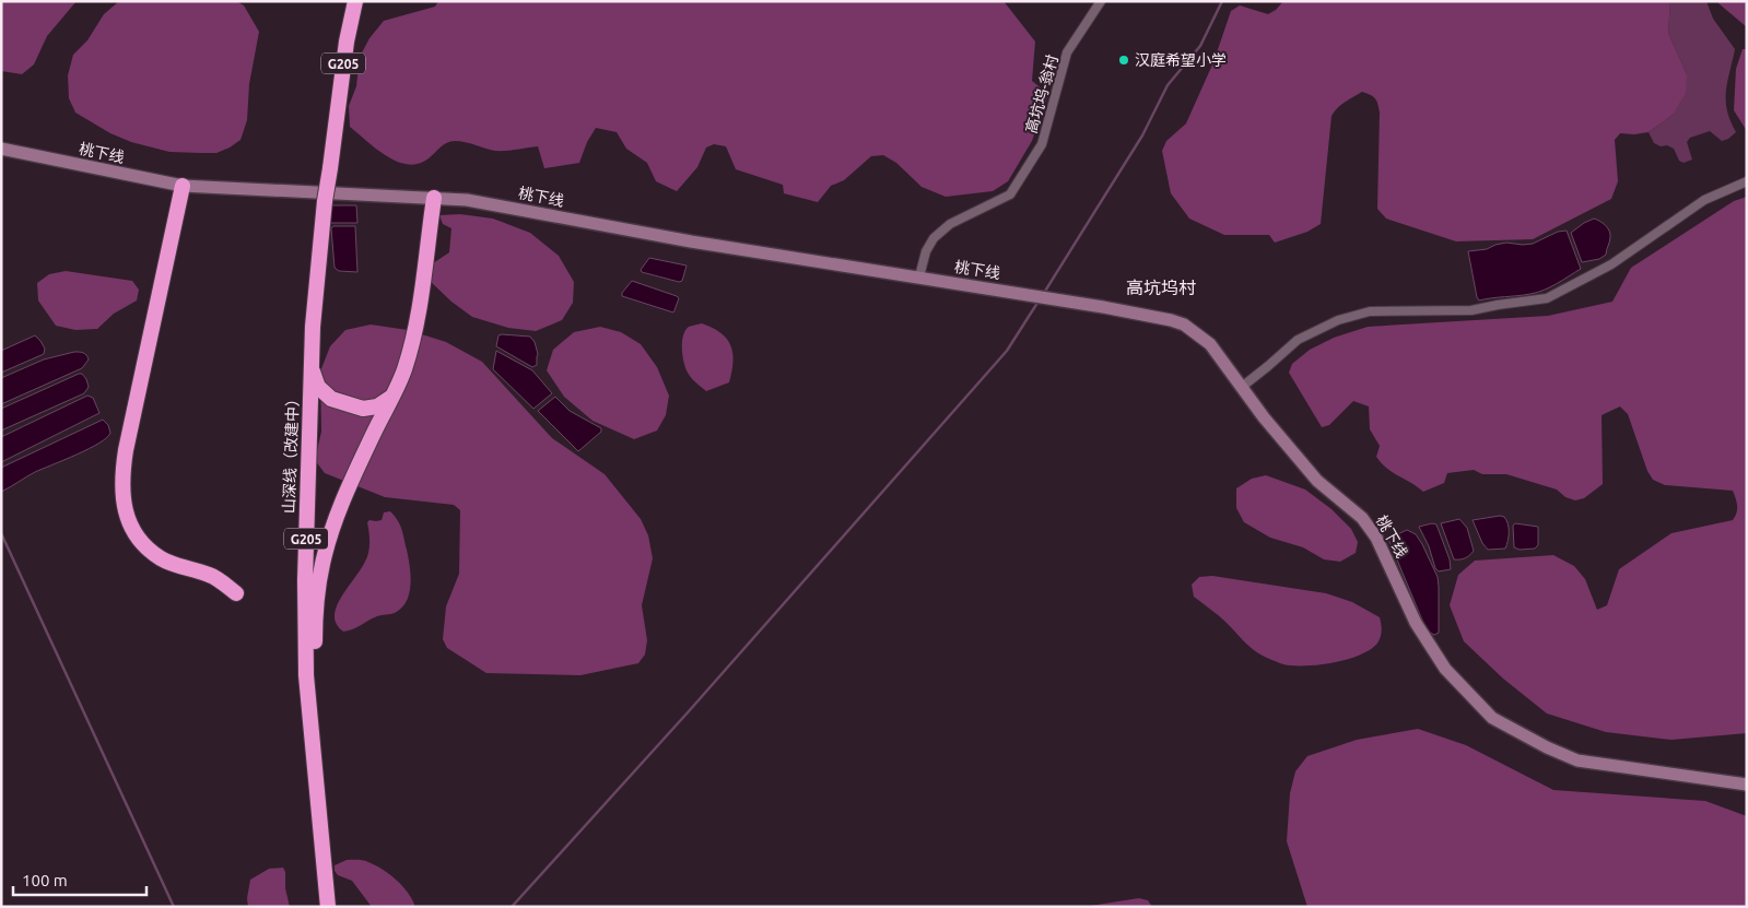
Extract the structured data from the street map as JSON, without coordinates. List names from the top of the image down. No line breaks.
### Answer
{"streets":{"highway":["G205","山深线（改建中）"],"main road":["桃下线"],"street":["高坑坞-翁村"]},"crossings":[["高坑坞-翁村","桃下线"]],"districts":["高坑坞村"],"places":["汉庭希望小学"],"scale_bar":"100 m"}
